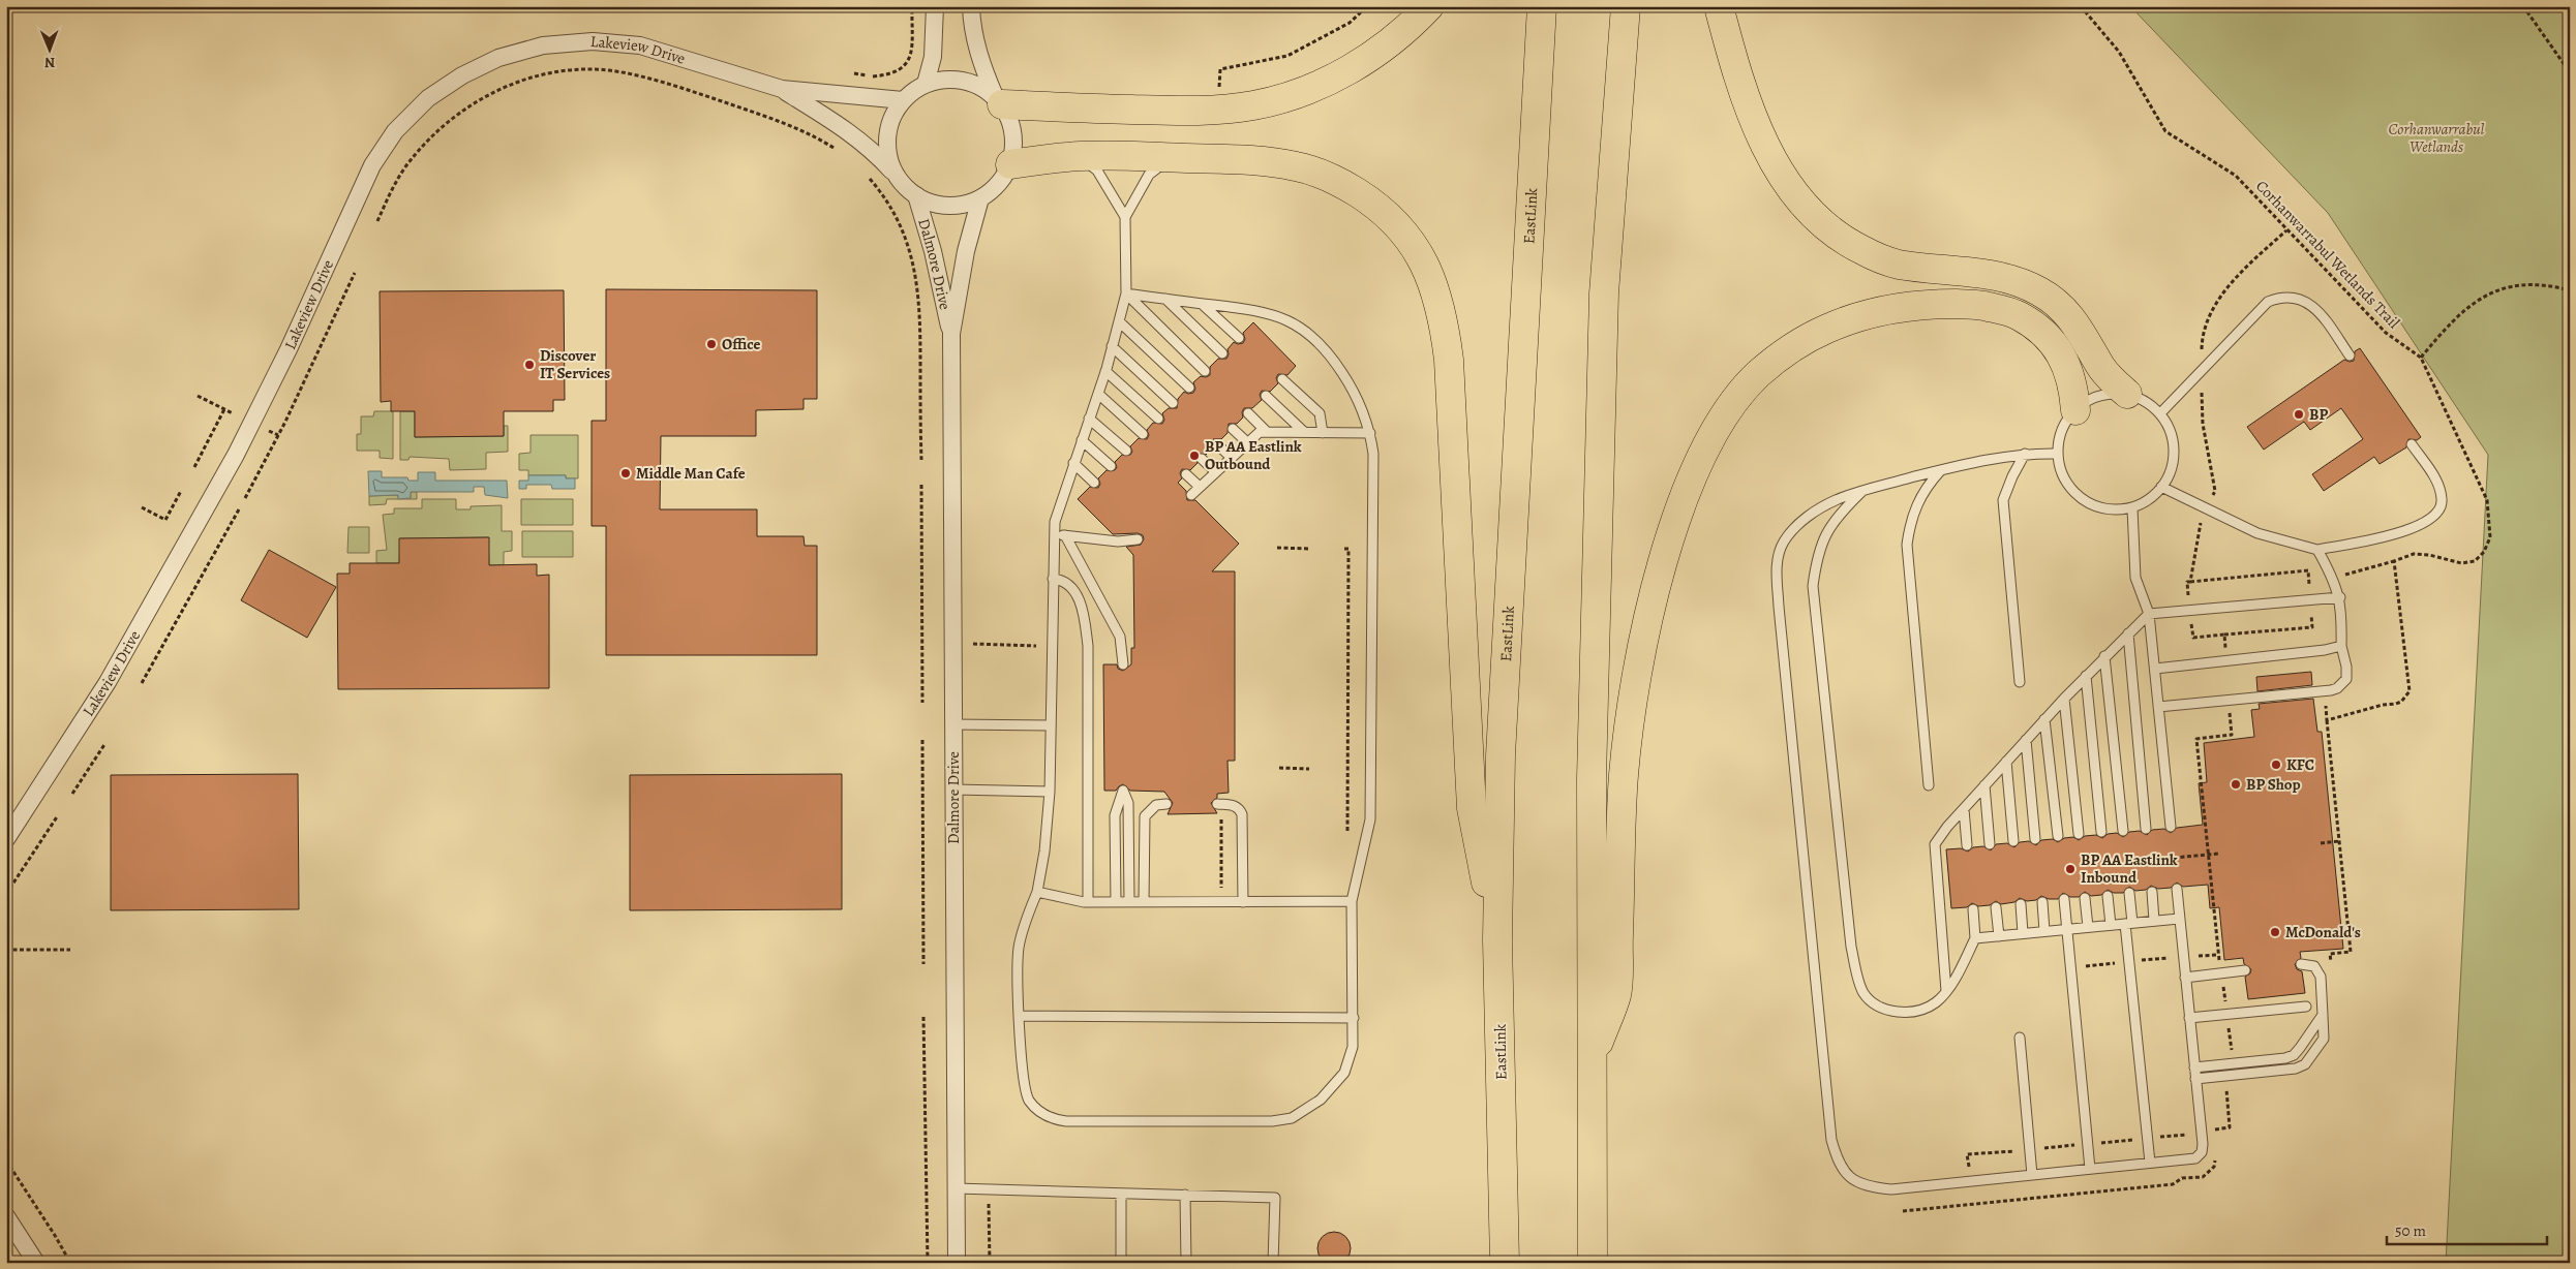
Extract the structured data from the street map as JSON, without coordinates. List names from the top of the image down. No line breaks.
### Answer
{"streets":{"highway":["EastLink"],"street":["Lakeview Drive","Dalmore Drive"],"path":["Corhanwarrabul Wetlands Trail"]},"crossings":[["Lakeview Drive","Dalmore Drive"]],"parks":["Corhanwarrabul Wetlands"],"places":["Office","Discover IT Services","BP","BP AA Eastlink Outbound","Middle Man Cafe","KFC","BP Shop","BP AA Eastlink Inbound","McDonald's"],"scale_bar":"50 m","north":"bottom"}
